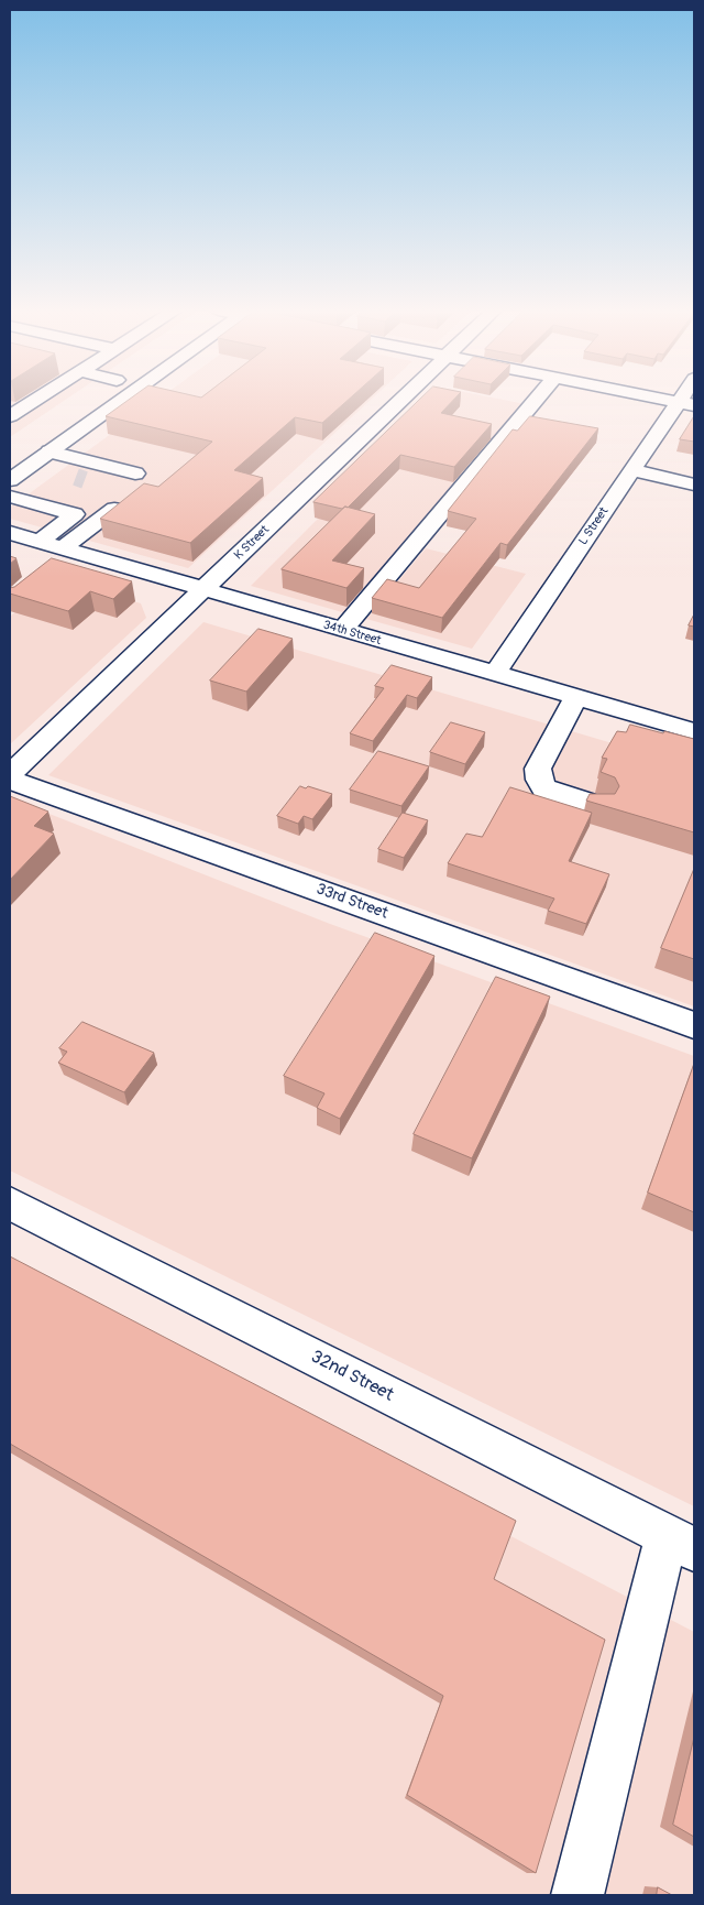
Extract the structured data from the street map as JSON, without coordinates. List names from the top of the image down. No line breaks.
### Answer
{"streets":{"street":["L Street","K Street","34th Street","33rd Street","32nd Street"]},"crossings":[["L Street","34th Street"],["K Street","34th Street"]]}
